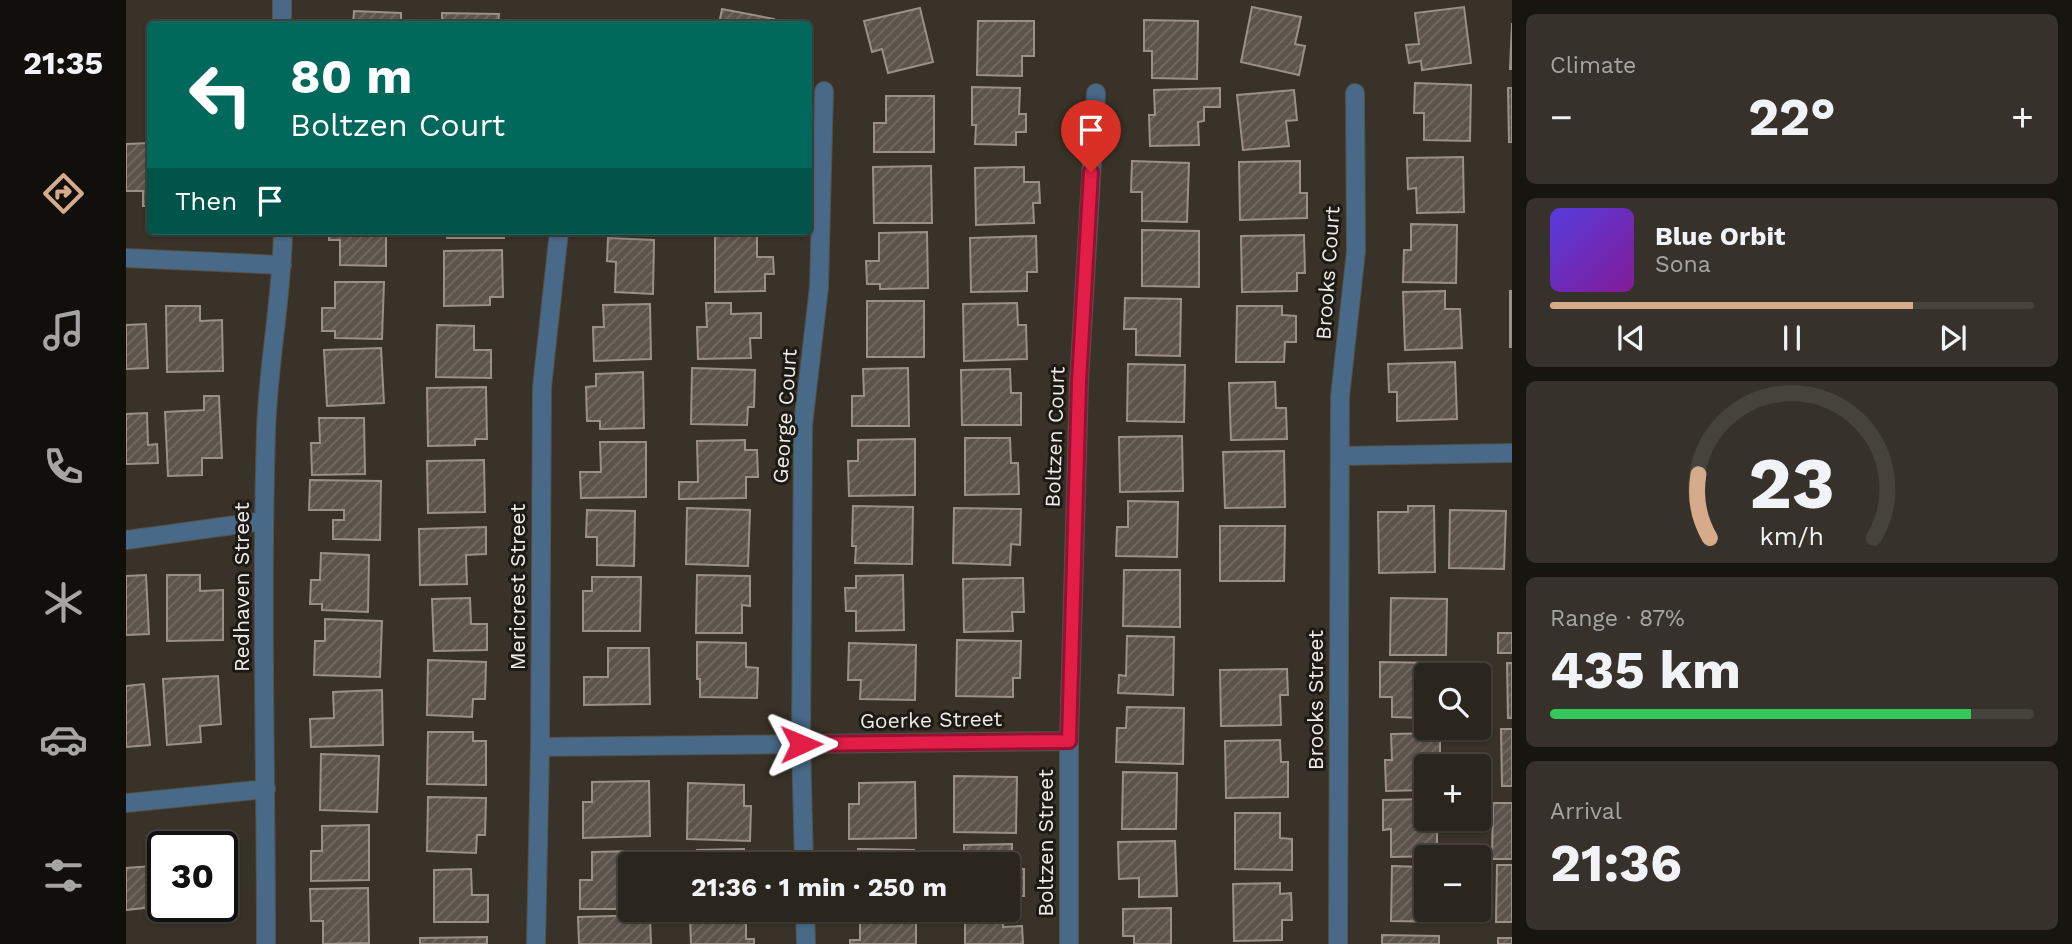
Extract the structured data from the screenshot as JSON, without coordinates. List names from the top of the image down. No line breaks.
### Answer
{"streets":{"street":["Brooks Court","George Court","Boltzen Court","Redhaven Street","Mericrest Street","Brooks Street","Goerke Street","Boltzen Street"]},"crossings":[["Brooks Court","Brooks Street"],["George Court","Goerke Street"],["Boltzen Court","Goerke Street"],["Boltzen Court","Boltzen Street"],["Mericrest Street","Goerke Street"],["Goerke Street","Boltzen Street"]],"page":{"tabs":"21:35","tile":["Climate",["Range · 87%","435 km"],["Arrival","21:36"]],"turn":["80 m","Boltzen Court"],"heat":["−","22°","+"],"then":"Then","song":["Blue Orbit","Sona"],"map_buttons":["+","−"],"limit":"30","trip":"21:36 · 1 min · 250 m","gauge":["23","km/h"]}}
